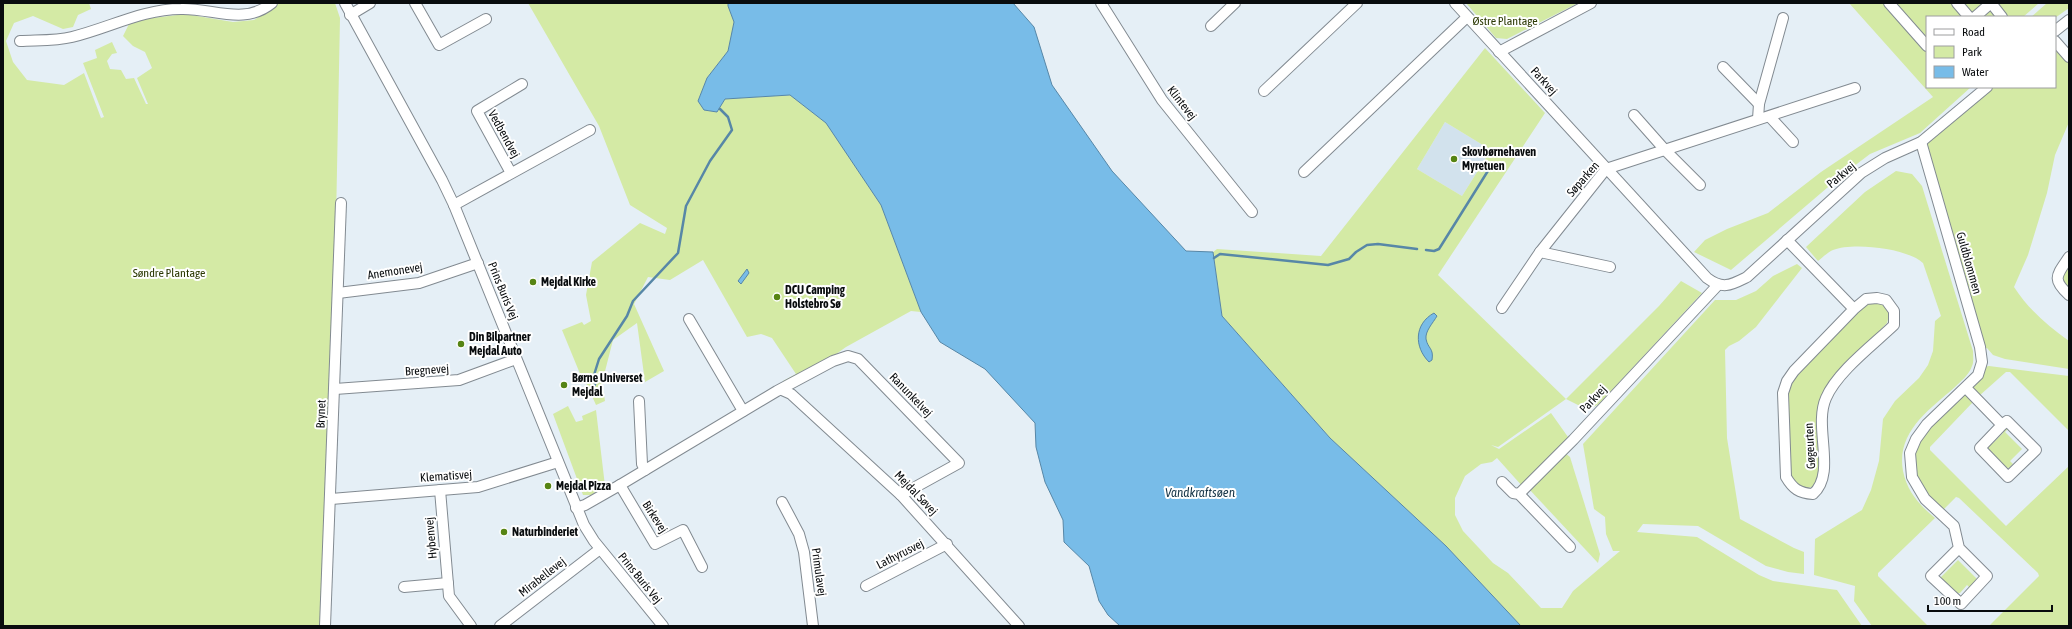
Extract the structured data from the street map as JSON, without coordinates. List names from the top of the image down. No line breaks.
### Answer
{"streets":{"street":["Parkvej","Klintevej","Vedbendvej","Søparken","Guldblommen","Anemonevej","Prins Buris Vej","Bregnevej","Ranunkelvej","Brynet","Gøgeurten","Klematisvej","Mejdal Søvej","Birkevej","Hybenvej","Lathyrusvej","Primulavej","Mirabellevej"]},"crossings":[["Parkvej","Søparken"],["Parkvej","Guldblommen"],["Vedbendvej","Prins Buris Vej"],["Anemonevej","Prins Buris Vej"],["Anemonevej","Brynet"],["Prins Buris Vej","Bregnevej"],["Prins Buris Vej","Klematisvej"],["Prins Buris Vej","Mirabellevej"],["Bregnevej","Brynet"],["Ranunkelvej","Mejdal Søvej"],["Brynet","Klematisvej"],["Klematisvej","Hybenvej"],["Mejdal Søvej","Lathyrusvej"]],"water":["Vandkraftsøen"],"parks":["Østre Plantage","Søndre Plantage"],"places":["Skovbørnehaven Myretuen","Mejdal Kirke","DCU Camping Holstebro Sø","Din Bilpartner Mejdal Auto","Børne Universet Mejdal","Mejdal Pizza","Naturbinderiet"],"legend":["Road","Park","Water"],"scale_bar":"100 m"}
